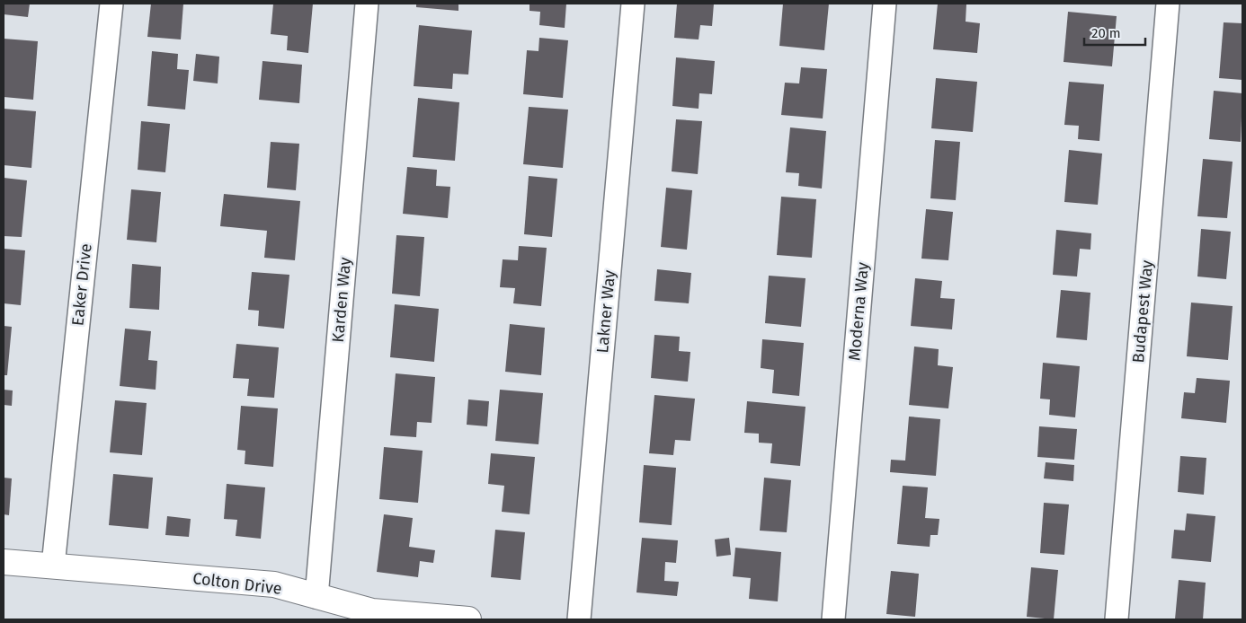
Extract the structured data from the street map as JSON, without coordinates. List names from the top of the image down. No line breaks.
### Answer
{"streets":{"street":["Eaker Drive","Karden Way","Lakner Way","Moderna Way","Budapest Way","Colton Drive"]},"crossings":[["Eaker Drive","Colton Drive"],["Karden Way","Colton Drive"]],"scale_bar":"20 m"}
